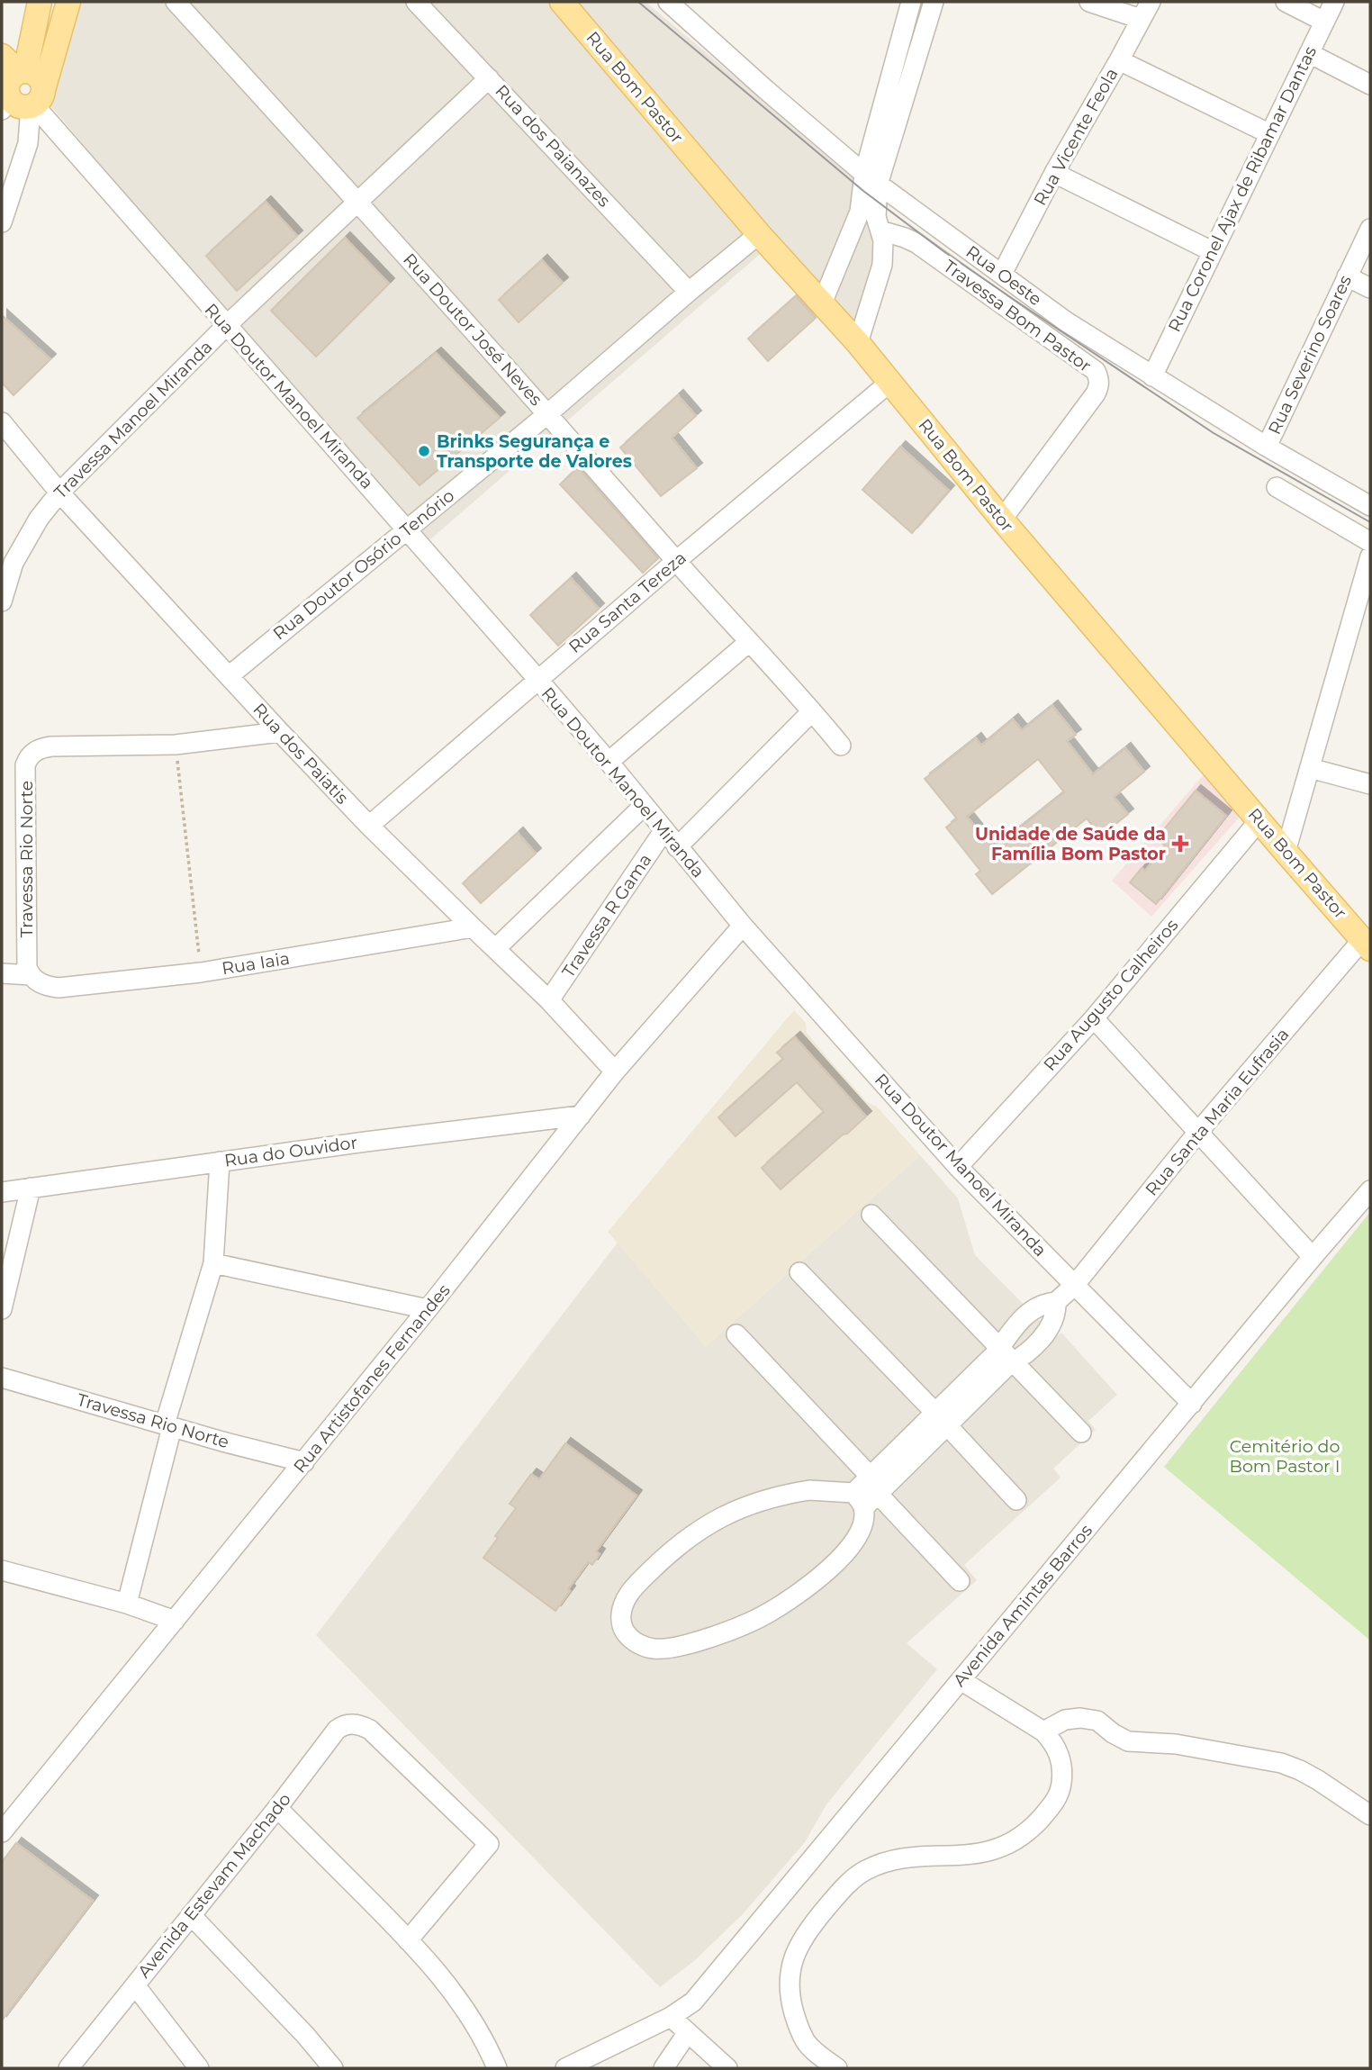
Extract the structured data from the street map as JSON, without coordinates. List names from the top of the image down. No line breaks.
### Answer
{"streets":{"main road":["Rua Bom Pastor"],"street":["Rua Vicente Feola","Rua dos Paianazes","Rua Coronel Ajax de Ribamar Dantas","Rua Oeste","Travessa Bom Pastor","Rua Doutor José Neves","Rua Severino Soares","Rua Doutor Manoel Miranda","Travessa Manoel Miranda","Rua Doutor Osório Tenório","Rua Santa Tereza","Rua dos Paiatis","Travessa Rio Norte","Travessa R Gama","Rua Iaia","Rua Augusto Calheiros","Rua Santa Maria Eufrasia","Rua do Ouvidor","Rua Artistofanes Fernandes","Avenida Amintas Barros","Avenida Estevam Machado"]},"crossings":[["Rua Bom Pastor","Travessa Bom Pastor"],["Rua Bom Pastor","Rua Doutor Osório Tenório"],["Rua Bom Pastor","Rua Santa Tereza"],["Rua Bom Pastor","Rua Augusto Calheiros"],["Rua Bom Pastor","Rua Santa Maria Eufrasia"],["Rua Vicente Feola","Rua Oeste"],["Rua dos Paianazes","Travessa Manoel Miranda"],["Rua dos Paianazes","Rua Doutor Osório Tenório"],["Rua Coronel Ajax de Ribamar Dantas","Rua Oeste"],["Rua Oeste","Rua Severino Soares"],["Rua Doutor José Neves","Travessa Manoel Miranda"],["Rua Doutor José Neves","Rua Doutor Osório Tenório"],["Rua Doutor José Neves","Rua Santa Tereza"],["Rua Doutor Manoel Miranda","Travessa Manoel Miranda"],["Rua Doutor Manoel Miranda","Rua Doutor Osório Tenório"],["Rua Doutor Manoel Miranda","Rua Santa Tereza"],["Rua Doutor Manoel Miranda","Travessa R Gama"],["Rua Doutor Manoel Miranda","Rua Augusto Calheiros"],["Rua Doutor Manoel Miranda","Rua Santa Maria Eufrasia"],["Rua Doutor Manoel Miranda","Rua Artistofanes Fernandes"],["Rua Doutor Manoel Miranda","Avenida Amintas Barros"],["Travessa Manoel Miranda","Rua dos Paiatis"],["Rua Doutor Osório Tenório","Rua dos Paiatis"],["Rua Santa Tereza","Rua dos Paiatis"],["Rua dos Paiatis","Travessa R Gama"],["Rua dos Paiatis","Rua Iaia"],["Rua dos Paiatis","Rua Artistofanes Fernandes"],["Travessa Rio Norte","Rua Iaia"],["Travessa Rio Norte","Rua Artistofanes Fernandes"],["Rua do Ouvidor","Rua Artistofanes Fernandes"]],"parks":["Cemitério do Bom Pastor I"],"places":{"other":["Brinks Segurança e Transporte de Valores"],"health":["Unidade de Saúde da Família Bom Pastor"]}}
